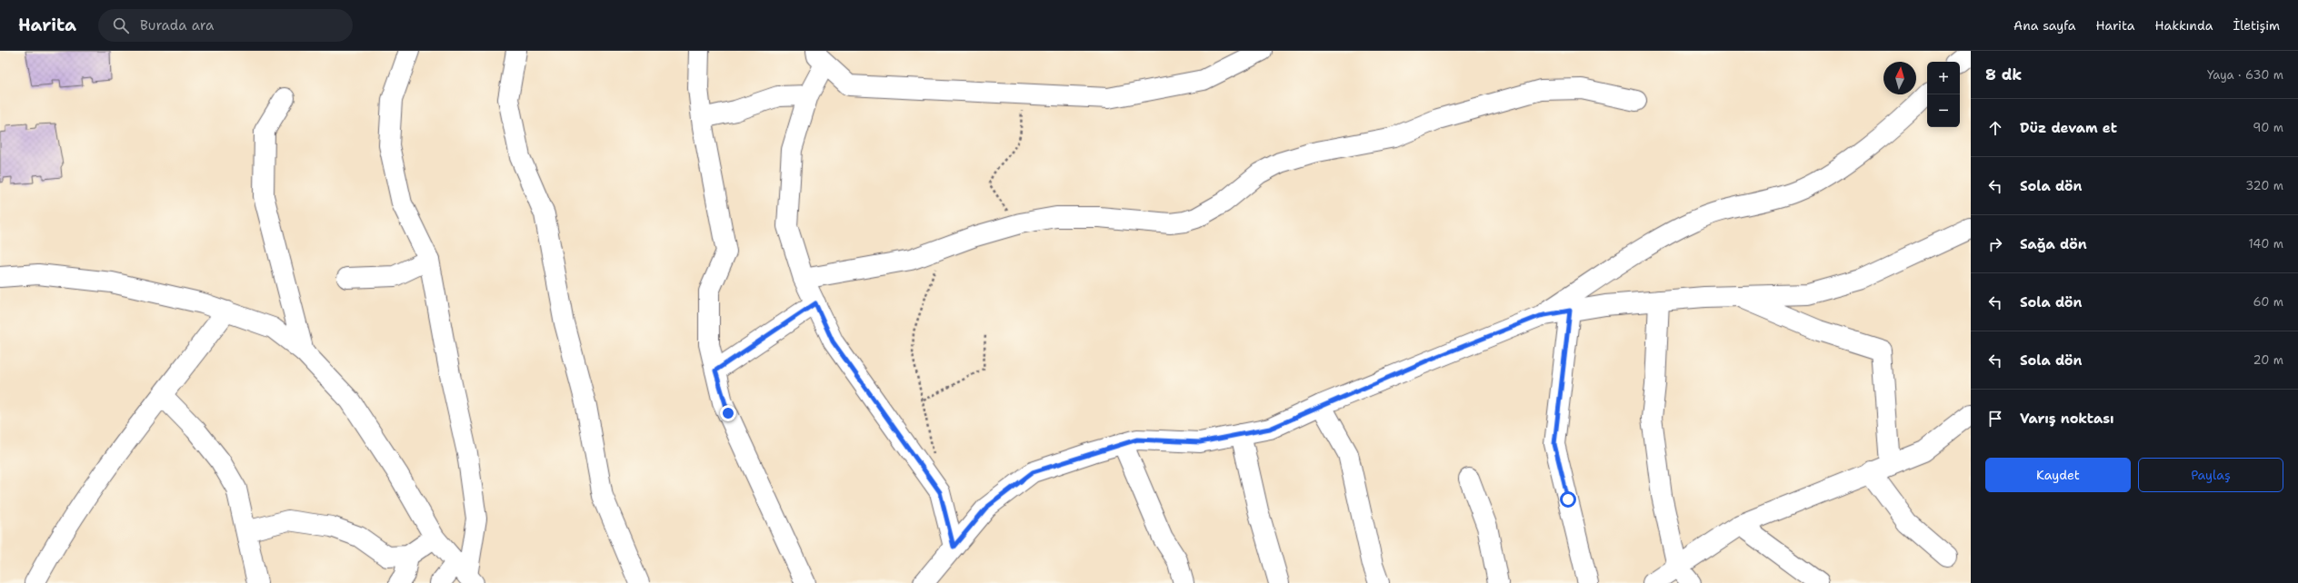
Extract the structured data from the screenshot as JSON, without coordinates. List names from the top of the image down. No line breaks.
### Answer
{"north":"top","page":{"header":"Harita","search":"Burada ara","nav":["Ana sayfa","Harita","Hakkında","İletişim"],"heading":["8 dk","Yaya · 630 m"],"map_buttons":["+","−"],"list":[["Düz devam et","90 m"],["Sola dön","320 m"],["Sağa dön","140 m"],["Sola dön","60 m"],["Sola dön","20 m"],"Varış noktası"],"buttons":["Kaydet","Paylaş"]}}
